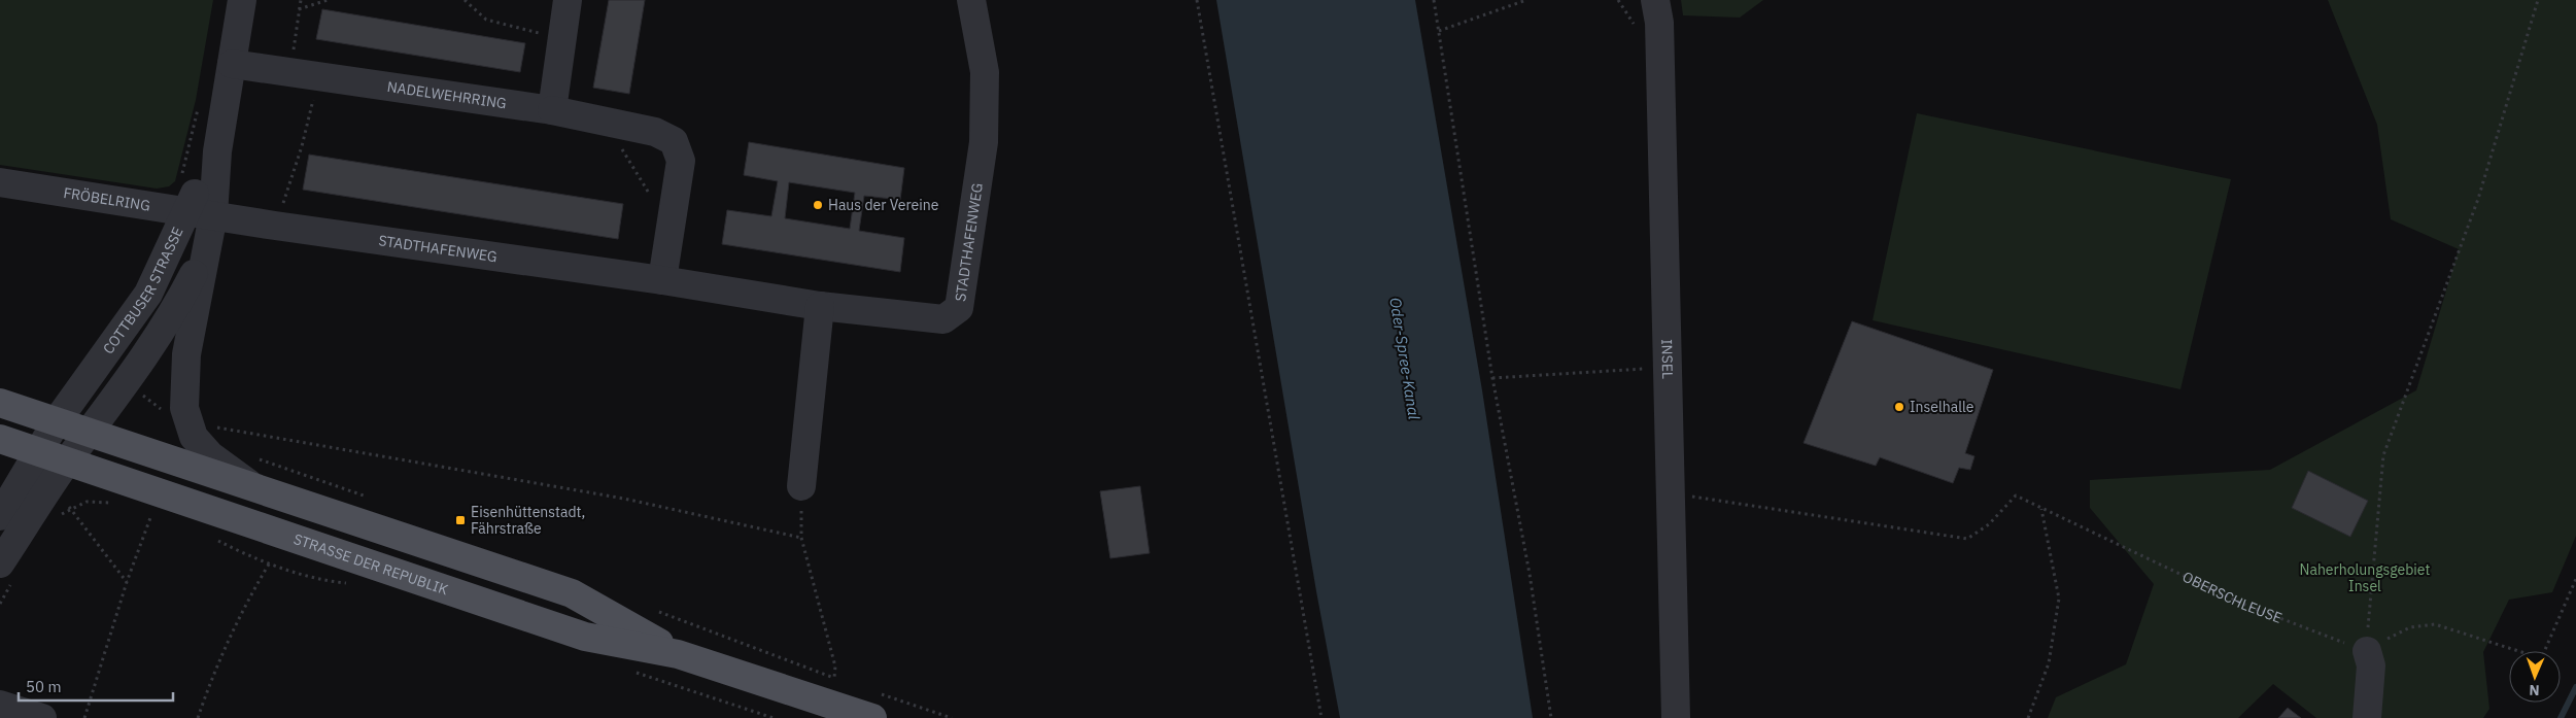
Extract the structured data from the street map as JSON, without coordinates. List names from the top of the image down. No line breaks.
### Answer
{"streets":{"main road":["STRASSE DER REPUBLIK"],"street":["NADELWEHRRING","FRÖBELRING","STADTHAFENWEG","COTTBUSER STRASSE","INSEL"],"path":["OBERSCHLEUSE"]},"crossings":[["NADELWEHRRING","COTTBUSER STRASSE"],["FRÖBELRING","STADTHAFENWEG"],["FRÖBELRING","COTTBUSER STRASSE"],["STADTHAFENWEG","COTTBUSER STRASSE"],["COTTBUSER STRASSE","STRASSE DER REPUBLIK"],["INSEL","OBERSCHLEUSE"]],"water":["Oder-Spree-Kanal"],"parks":["Naherholungsgebiet Insel"],"places":{"other":["Haus der Vereine","Inselhalle"],"transit":["Eisenhüttenstadt, Fährstraße"]},"scale_bar":"50 m","north":"bottom"}
